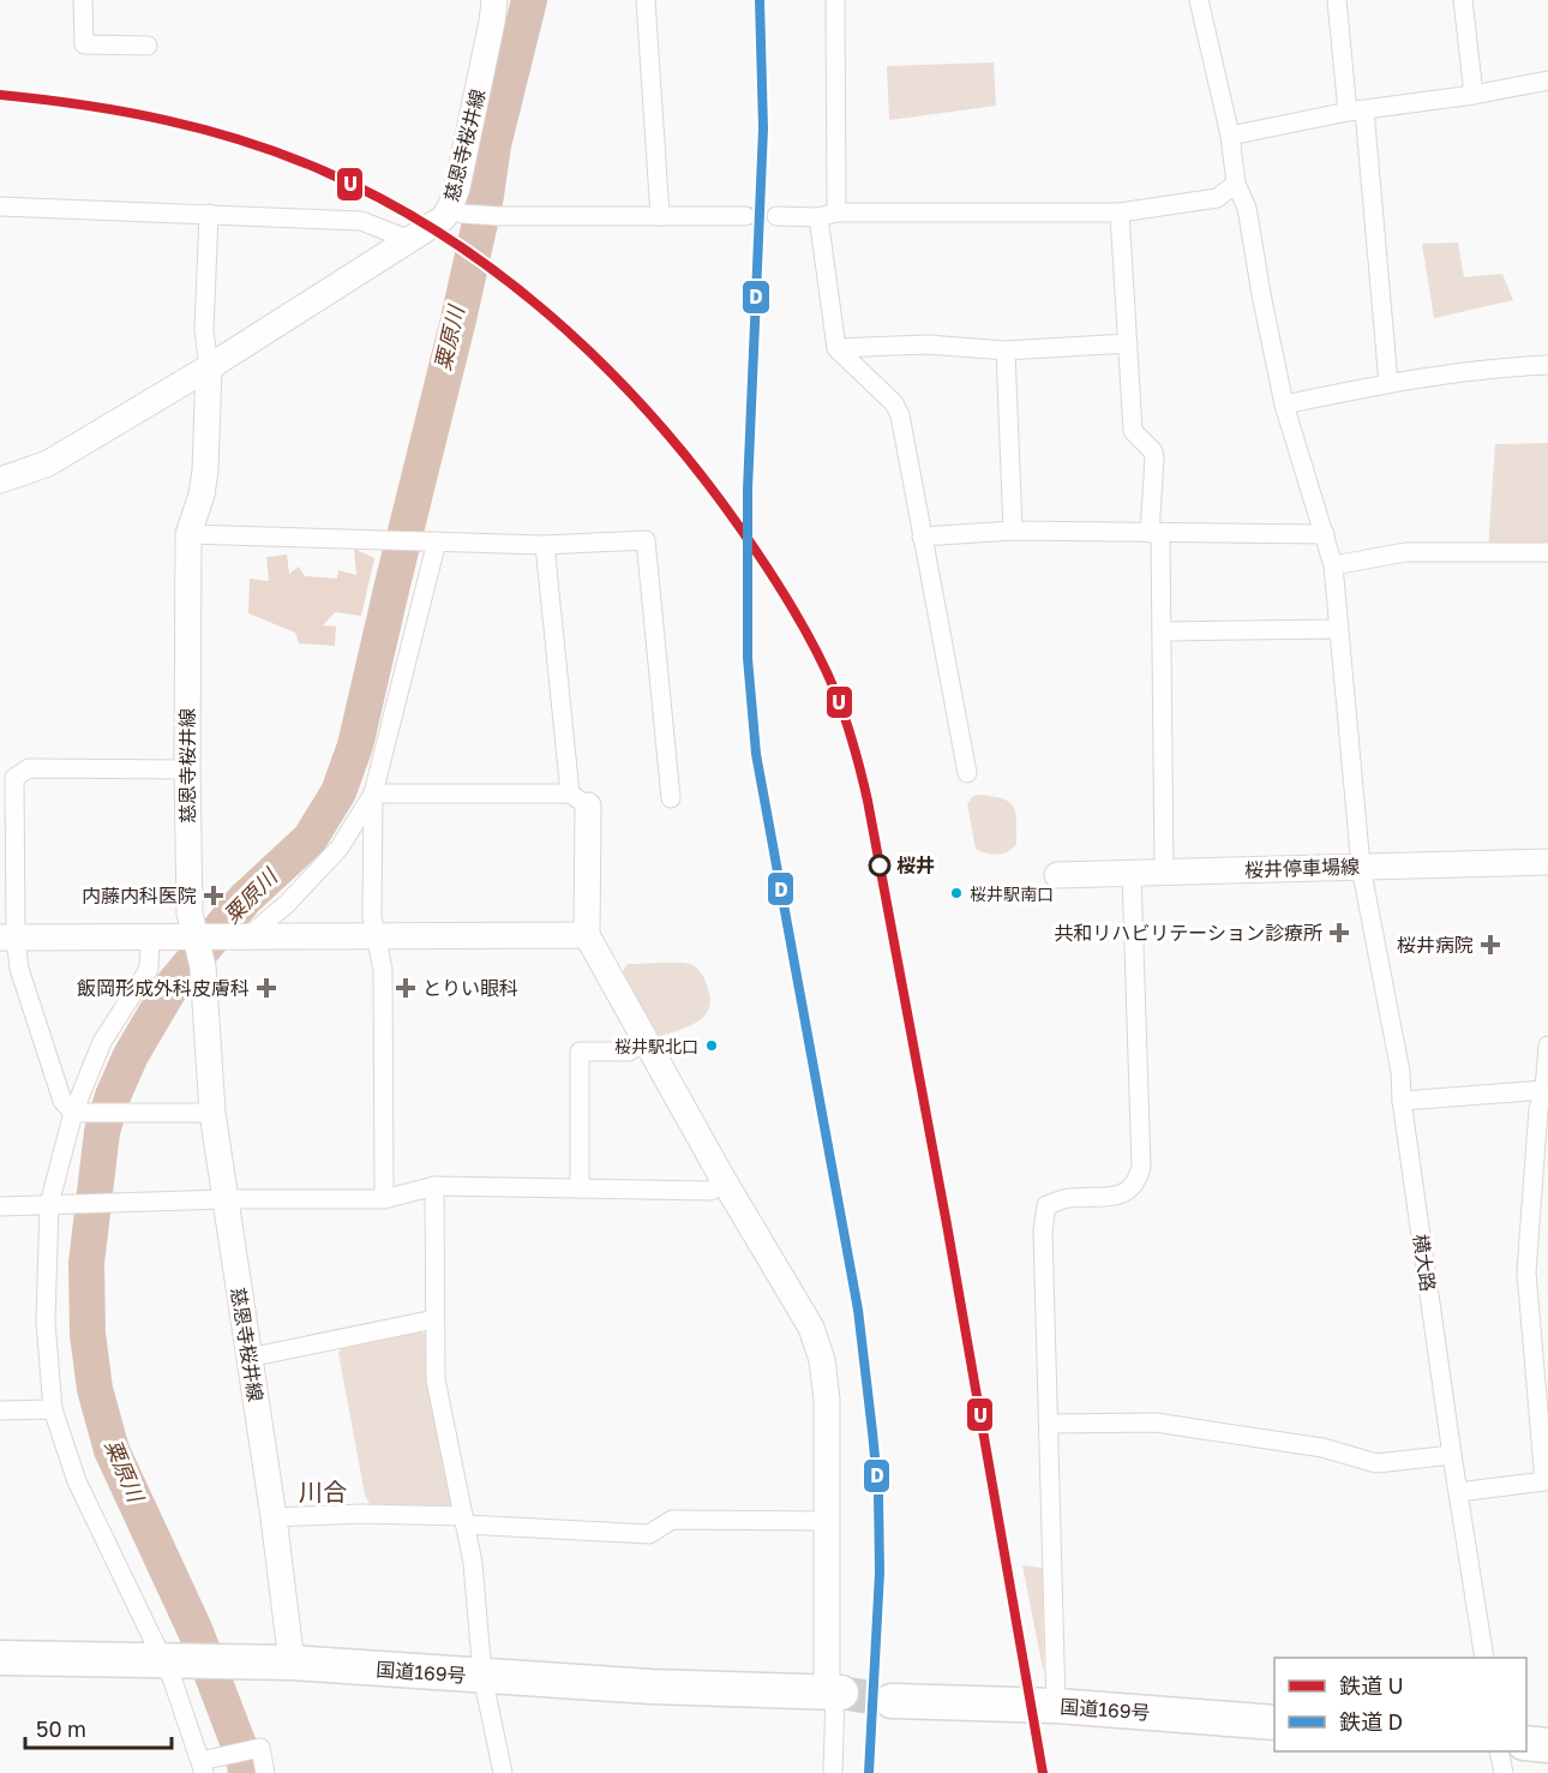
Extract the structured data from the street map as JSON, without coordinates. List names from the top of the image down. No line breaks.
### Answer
{"streets":{"highway":["国道169号"],"main road":["慈恩寺桜井線","桜井停車場線"],"street":["横大路"]},"crossings":[["慈恩寺桜井線","国道169号"],["桜井停車場線","横大路"]],"districts":["川合"],"water":["粟原川"],"places":{"other":["桜井","桜井駅南口","桜井駅北口"],"health":["内藤内科医院","共和リハビリテーション診療所","桜井病院","飯岡形成外科皮膚科","とりい眼科"]},"lines":["rail line D","rail line U"],"legend":["鉄道 U","鉄道 D"],"scale_bar":"50 m"}
